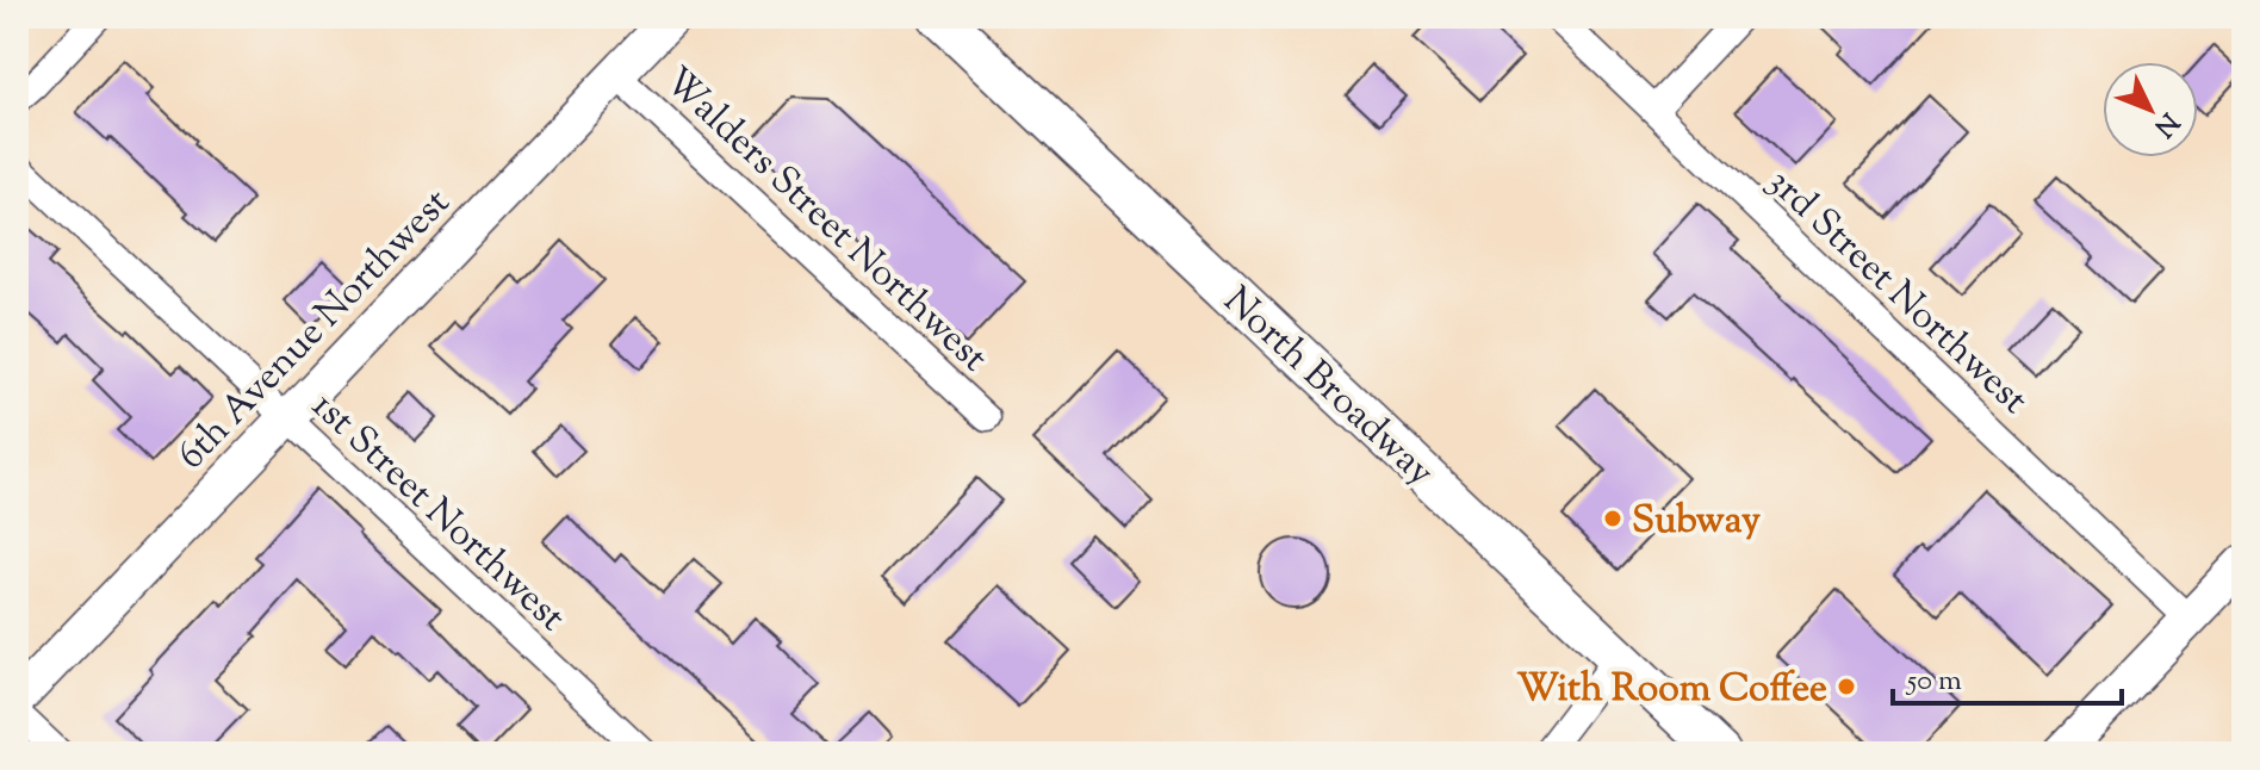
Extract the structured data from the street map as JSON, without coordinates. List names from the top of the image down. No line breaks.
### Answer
{"streets":{"main road":["North Broadway"],"street":["Walders Street Northwest","3rd Street Northwest","6th Avenue Northwest","1st Street Northwest"]},"crossings":[["Walders Street Northwest","6th Avenue Northwest"],["6th Avenue Northwest","1st Street Northwest"]],"places":["Subway","With Room Coffee"],"scale_bar":"50 m","north":"bottom right"}
